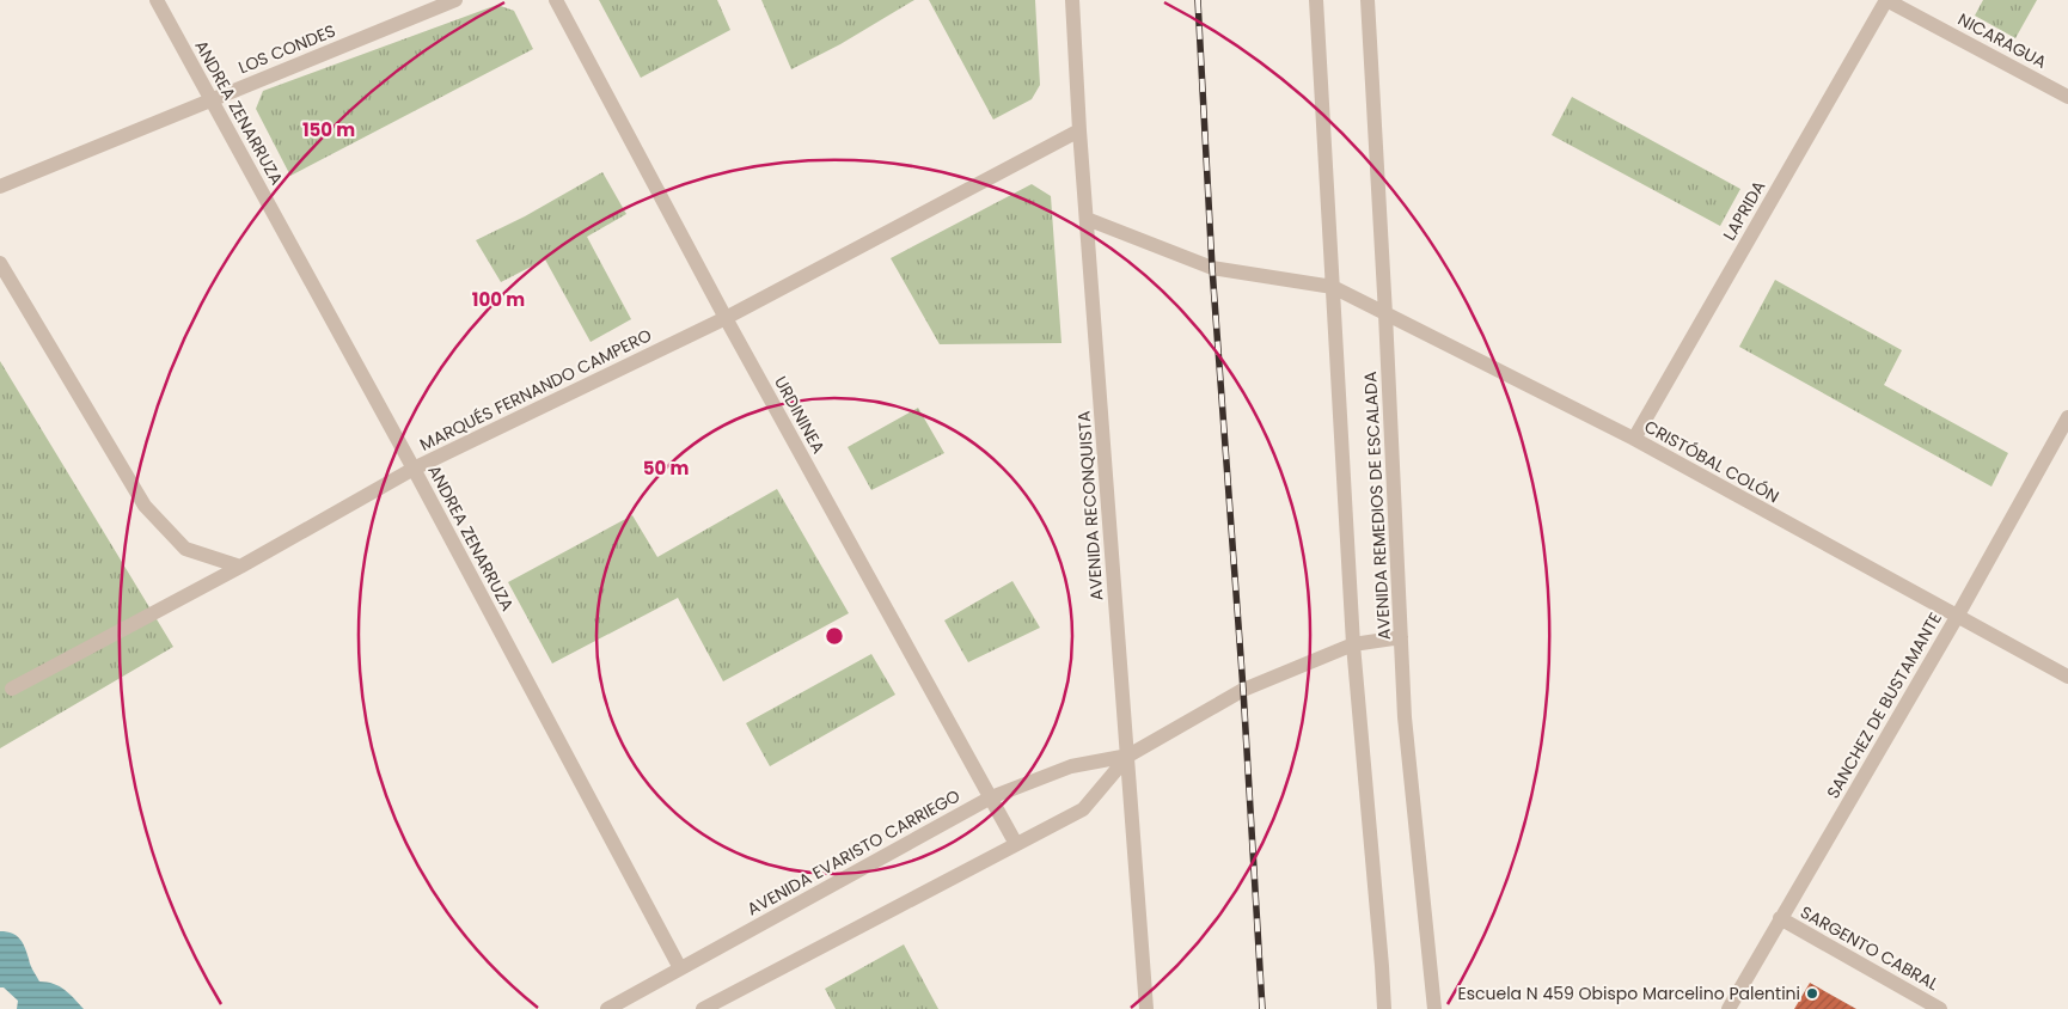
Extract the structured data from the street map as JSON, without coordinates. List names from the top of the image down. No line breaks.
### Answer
{"streets":{"street":["NICARAGUA","LOS CONDES","ANDREA ZENARRUZA","LAPRIDA","MARQUÉS FERNANDO CAMPERO","URDININEA","CRISTÓBAL COLÓN","AVENIDA RECONQUISTA","AVENIDA REMEDIOS DE ESCALADA","SANCHEZ DE BUSTAMANTE","AVENIDA EVARISTO CARRIEGO","SARGENTO CABRAL"]},"crossings":[["NICARAGUA","LAPRIDA"],["LOS CONDES","ANDREA ZENARRUZA"],["ANDREA ZENARRUZA","MARQUÉS FERNANDO CAMPERO"],["ANDREA ZENARRUZA","AVENIDA EVARISTO CARRIEGO"],["LAPRIDA","CRISTÓBAL COLÓN"],["MARQUÉS FERNANDO CAMPERO","URDININEA"],["MARQUÉS FERNANDO CAMPERO","AVENIDA RECONQUISTA"],["URDININEA","AVENIDA EVARISTO CARRIEGO"],["CRISTÓBAL COLÓN","AVENIDA RECONQUISTA"],["CRISTÓBAL COLÓN","AVENIDA REMEDIOS DE ESCALADA"],["CRISTÓBAL COLÓN","SANCHEZ DE BUSTAMANTE"],["AVENIDA RECONQUISTA","AVENIDA EVARISTO CARRIEGO"],["AVENIDA REMEDIOS DE ESCALADA","AVENIDA EVARISTO CARRIEGO"],["SANCHEZ DE BUSTAMANTE","SARGENTO CABRAL"]],"places":["Escuela N 459 Obispo Marcelino Palentini"],"rings":["150 m","100 m","50 m"]}
